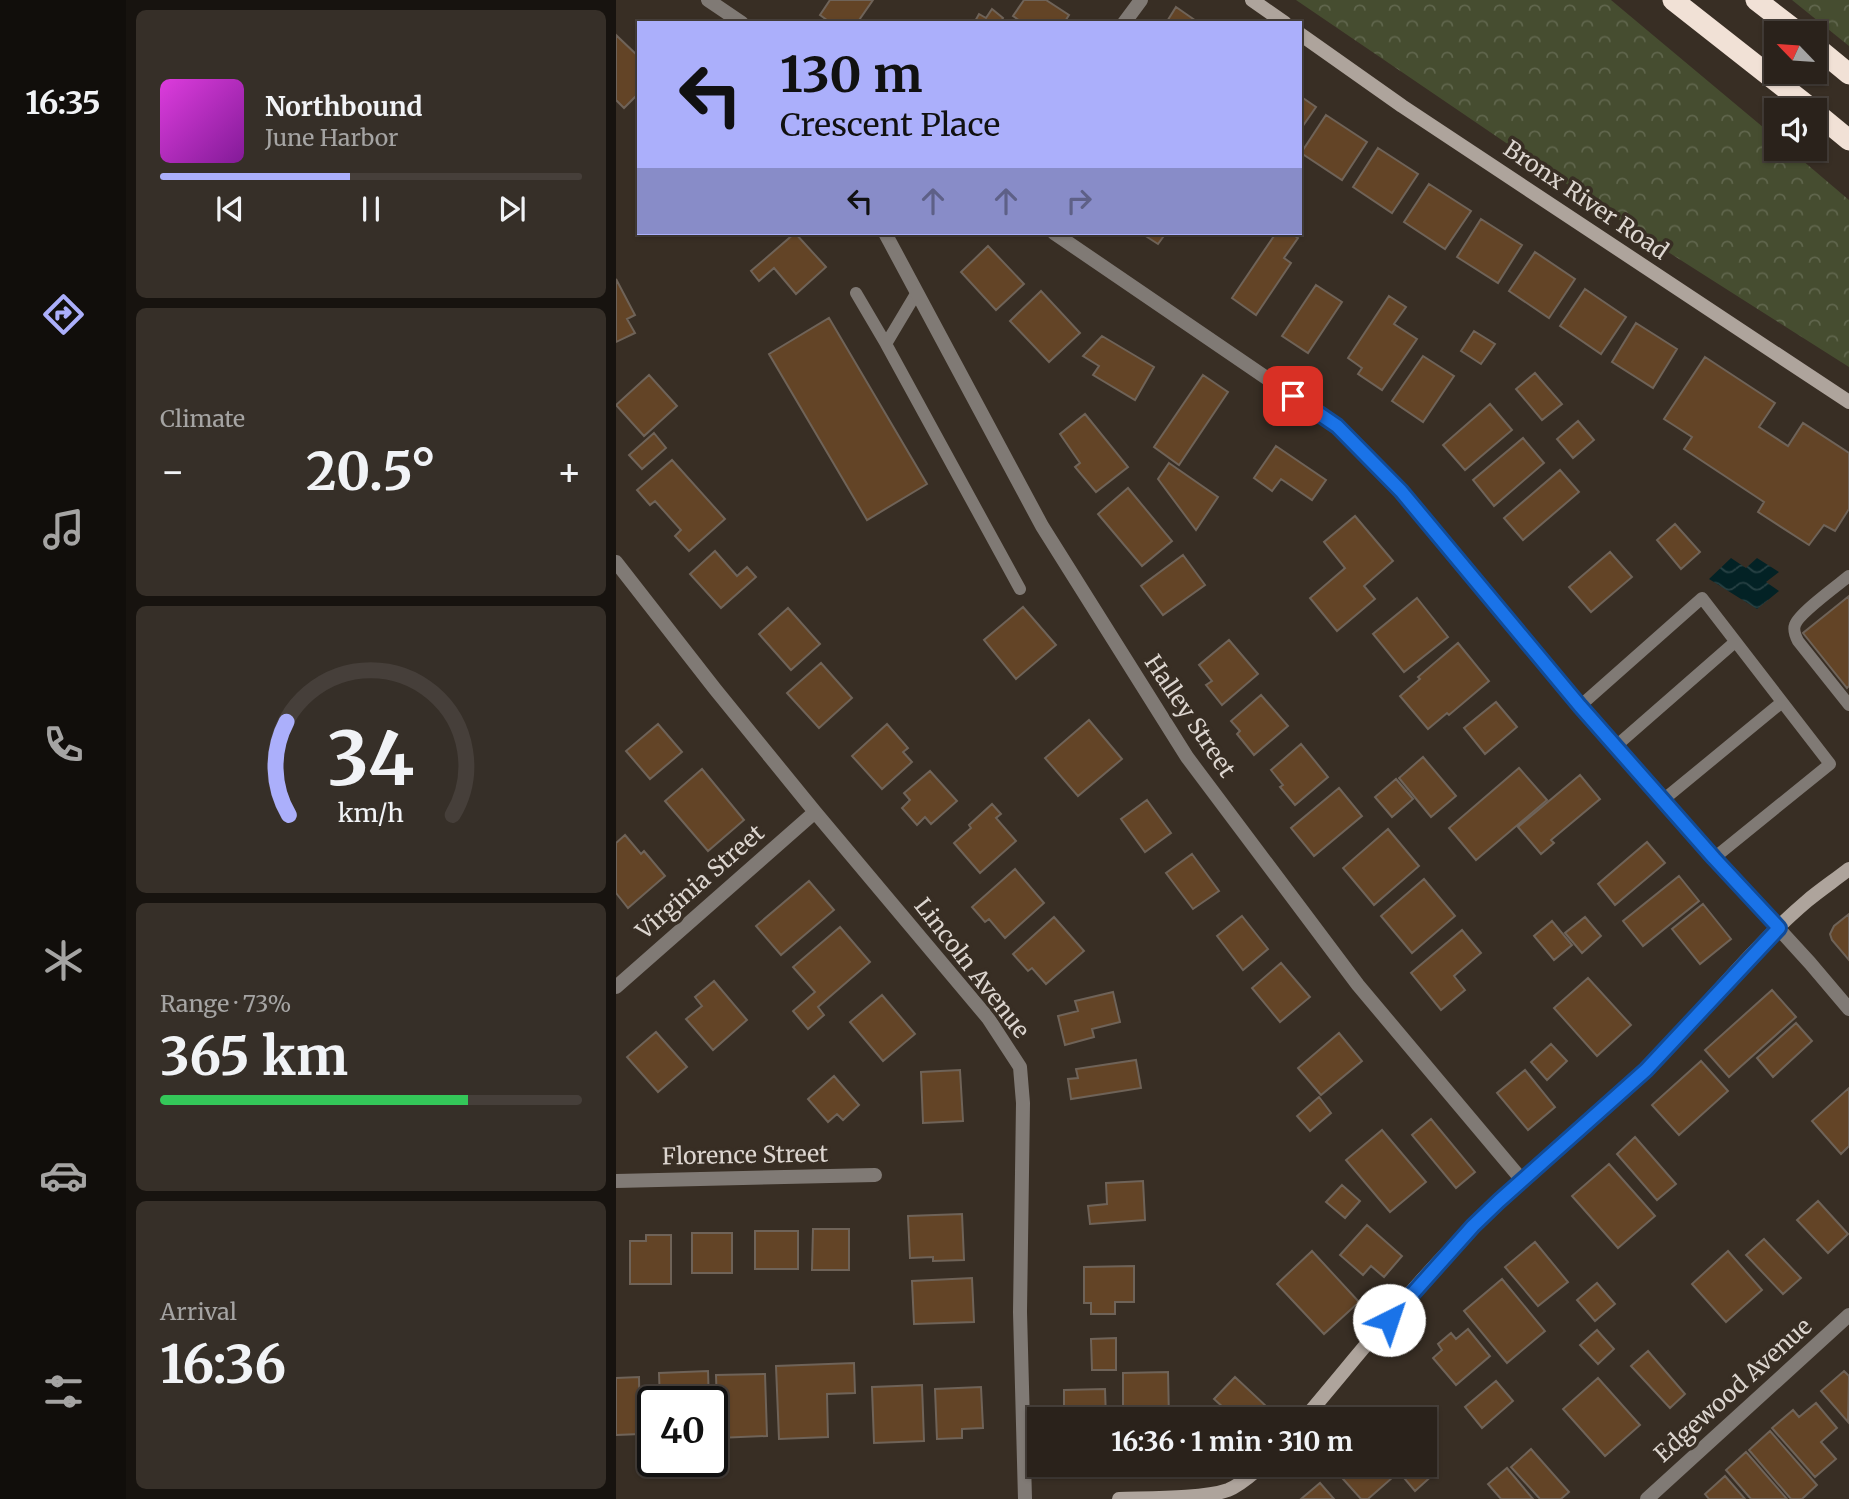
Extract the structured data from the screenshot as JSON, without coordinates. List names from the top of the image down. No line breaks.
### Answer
{"streets":{"street":["Bronx River Road","Halley Street","Virginia Street","Lincoln Avenue","Florence Street","Edgewood Avenue"]},"crossings":[["Virginia Street","Lincoln Avenue"]],"north":"top left","page":{"tabs":"16:35","turn":["130 m","Crescent Place"],"song":["Northbound","June Harbor"],"tile":["Climate",["Range · 73%","365 km"],["Arrival","16:36"]],"heat":["−","20.5°","+"],"limit":"40","trip":"16:36 · 1 min · 310 m","gauge":["34","km/h"]}}
